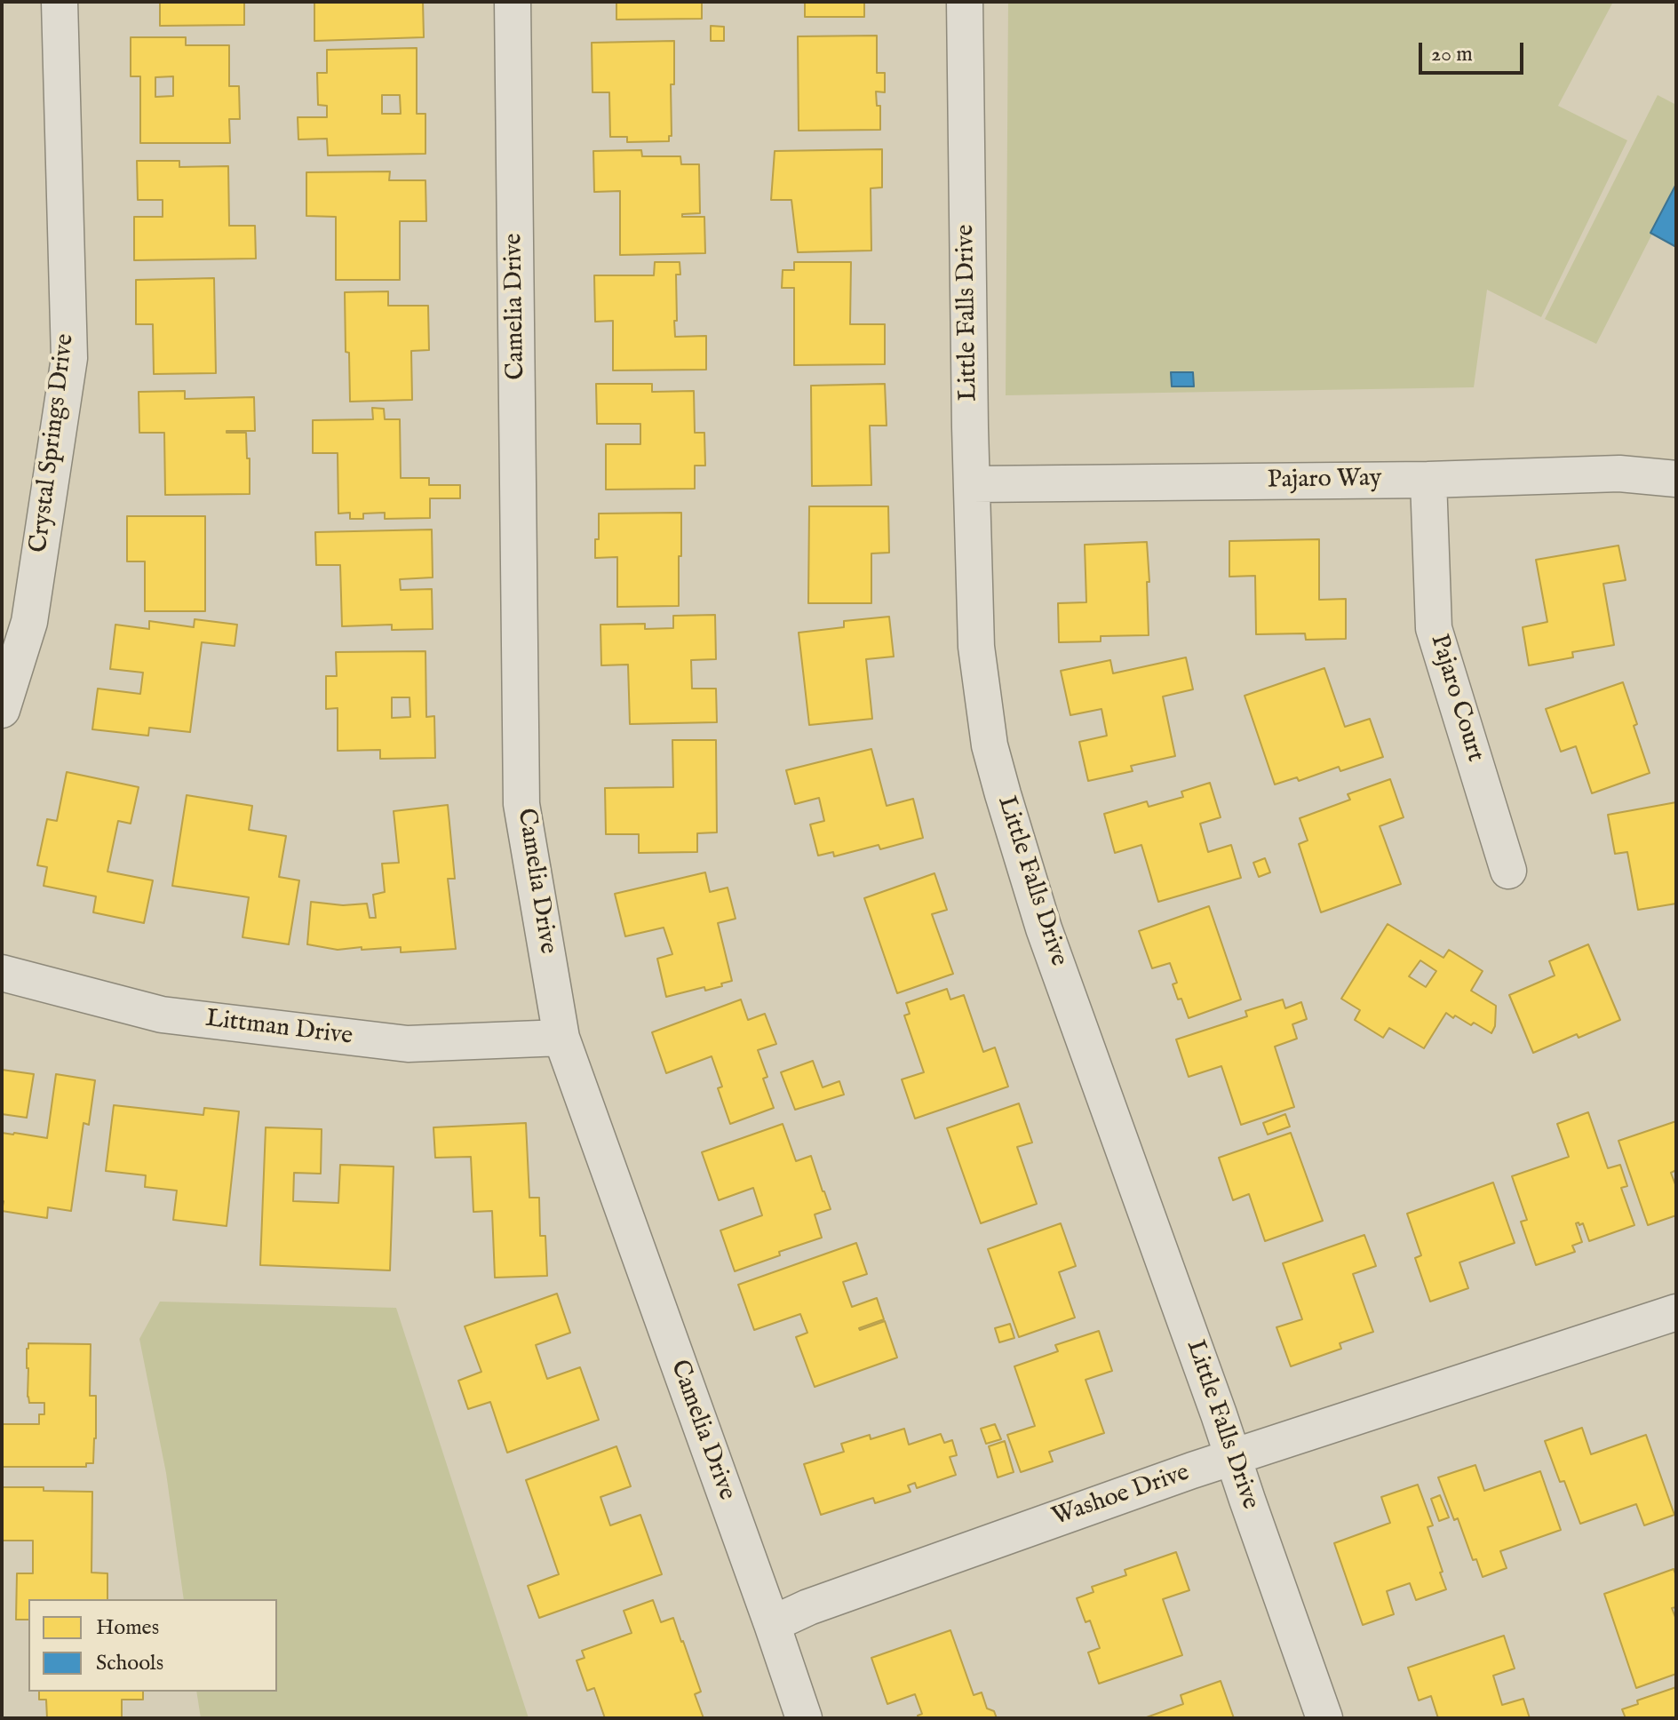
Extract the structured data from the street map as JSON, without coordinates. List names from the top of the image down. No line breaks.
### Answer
{"streets":{"street":["Camelia Drive","Little Falls Drive","Crystal Springs Drive","Pajaro Way","Pajaro Court","Littman Drive","Washoe Drive"]},"crossings":[["Camelia Drive","Littman Drive"],["Camelia Drive","Washoe Drive"],["Little Falls Drive","Pajaro Way"],["Little Falls Drive","Washoe Drive"],["Pajaro Way","Pajaro Court"]],"legend":["Homes","Schools"],"scale_bar":"20 m"}
